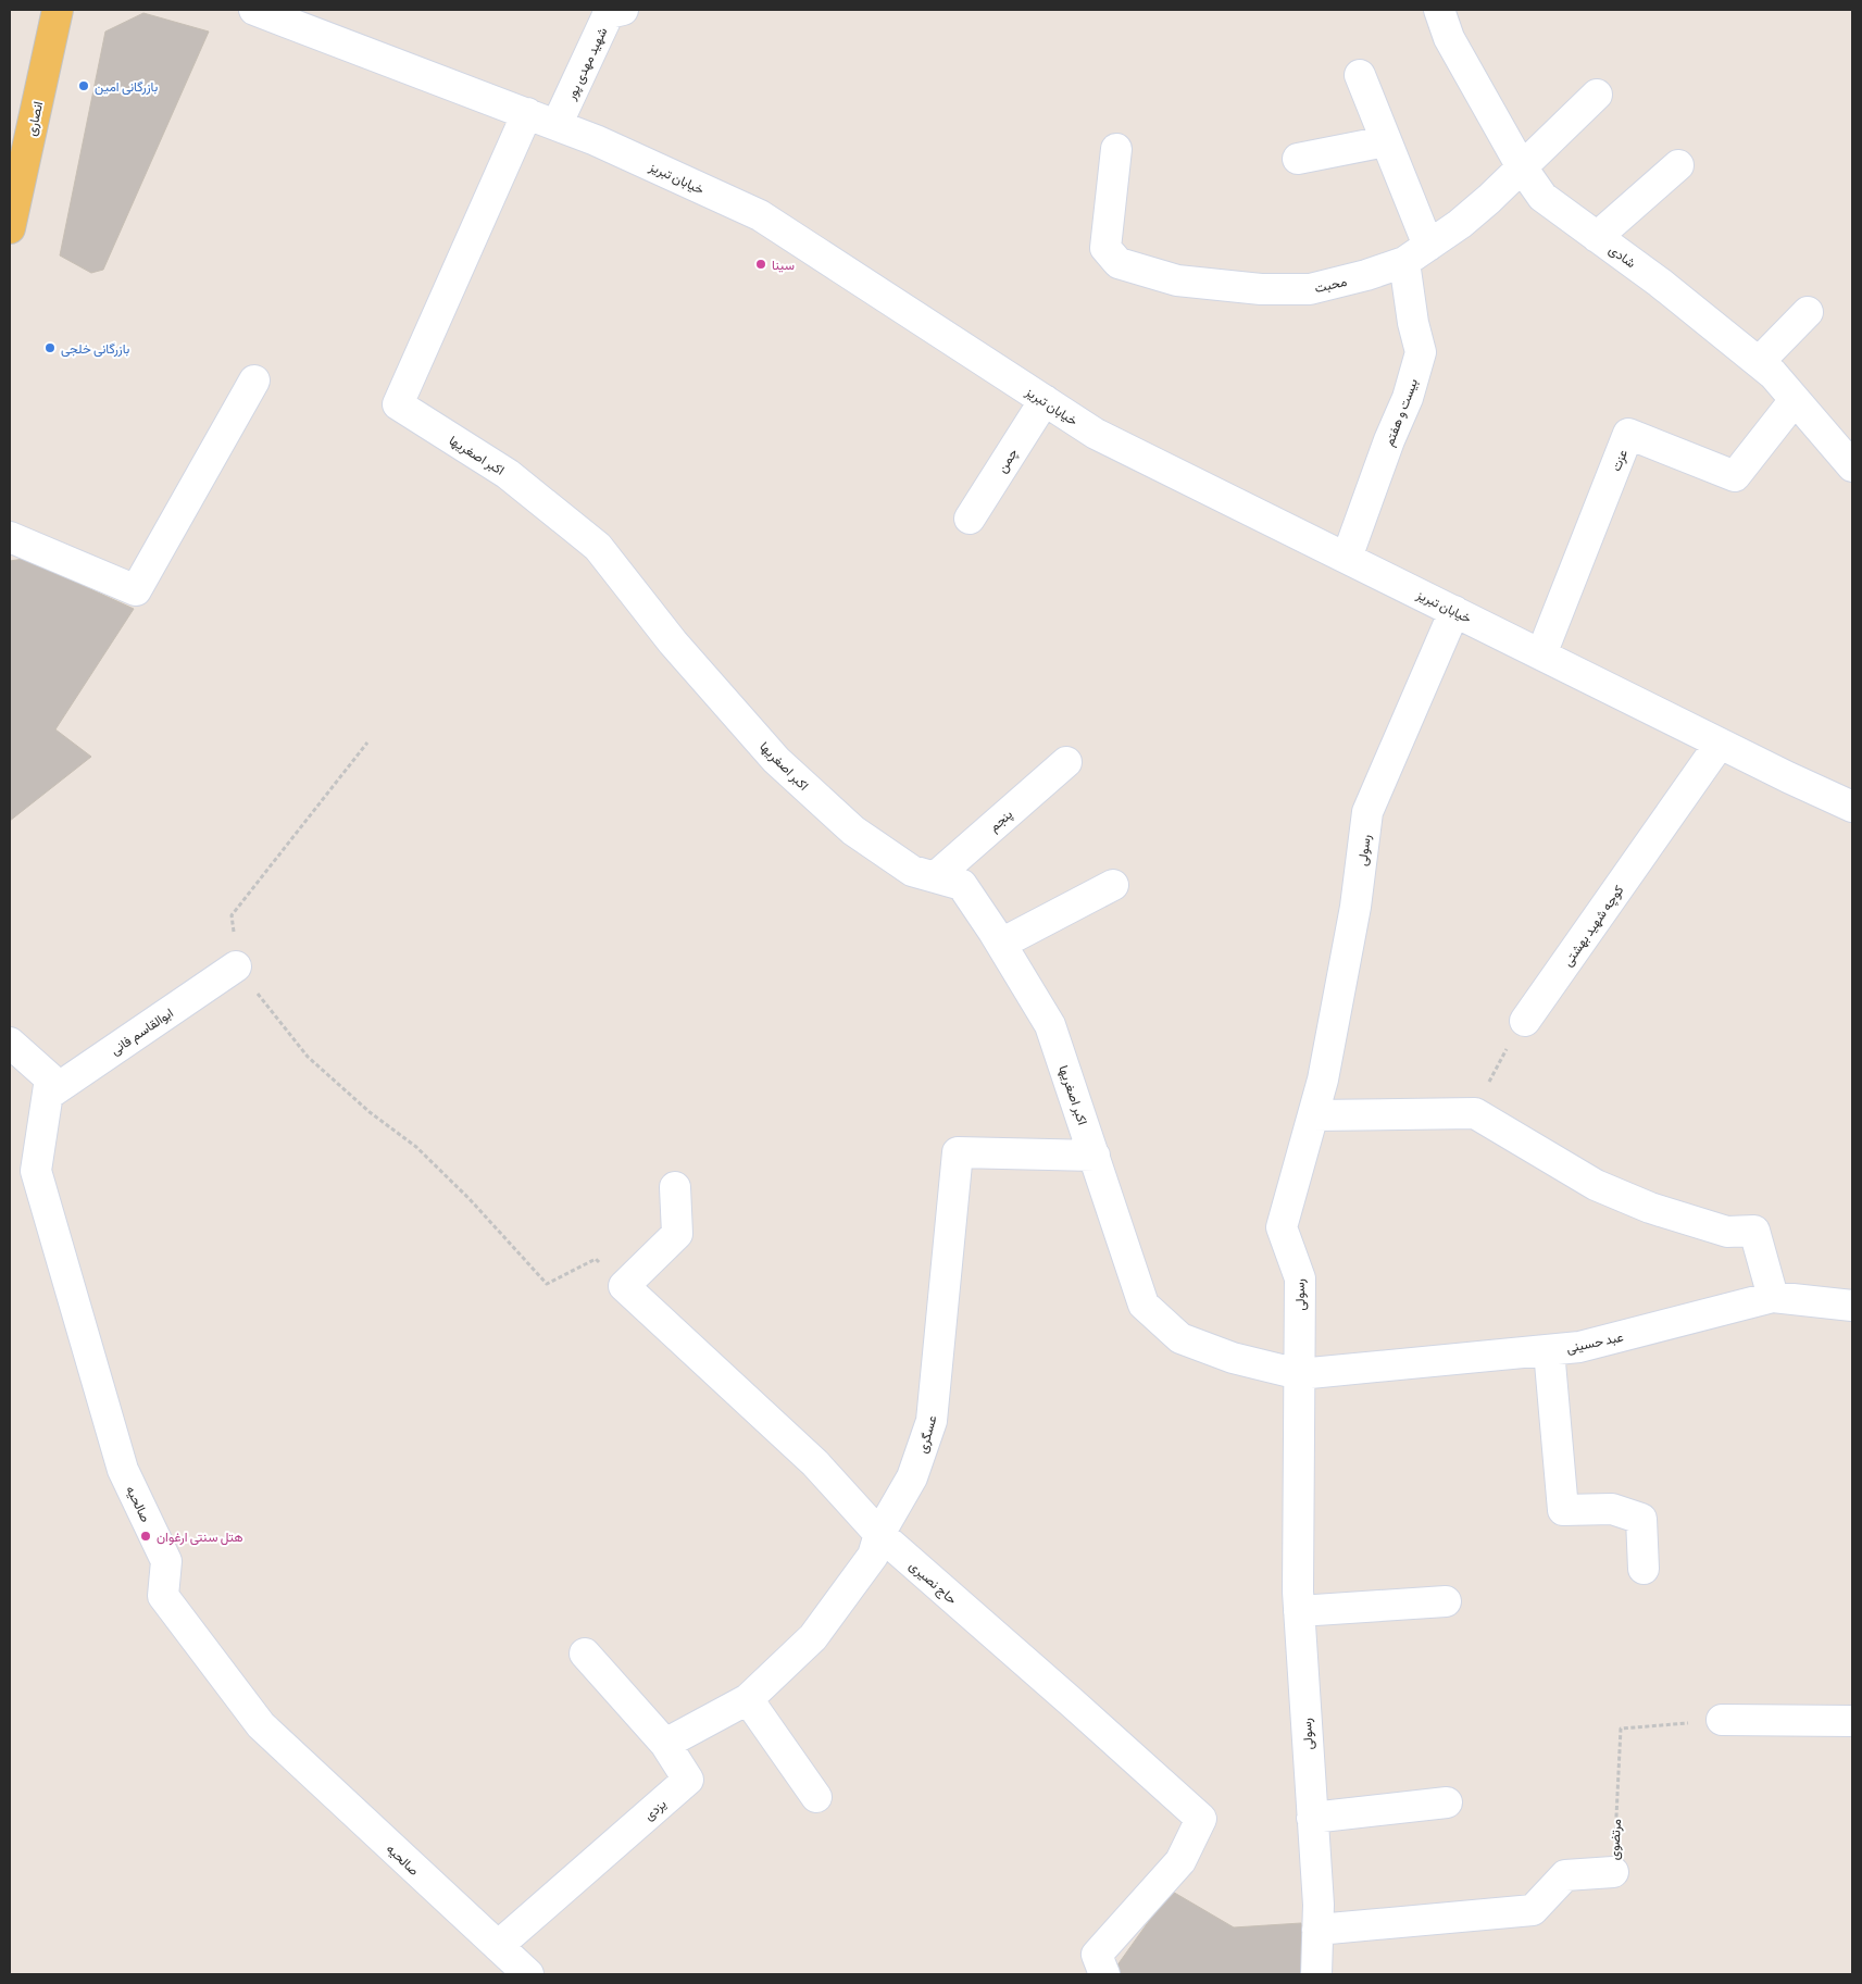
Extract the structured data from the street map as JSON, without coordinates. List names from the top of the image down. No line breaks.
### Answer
{"streets":{"main road":["انصاری"],"street":["شهید مهدی پور","خیابان تبریز","شادی","محبت","بیست و هفتم","اکبر اصغریها","چمن","عزت","پنجم","رسولی","کوچه شهید بهشتی","ابوالقاسم فانی","عبد حسینی","عسگری","صالحیه","حاج نصیری","یزدی","مرتضوی"]},"crossings":[["شهید مهدی پور","خیابان تبریز"],["خیابان تبریز","بیست و هفتم"],["خیابان تبریز","اکبر اصغریها"],["خیابان تبریز","چمن"],["خیابان تبریز","عزت"],["خیابان تبریز","رسولی"],["خیابان تبریز","کوچه شهید بهشتی"],["شادی","محبت"],["شادی","عزت"],["محبت","بیست و هفتم"],["اکبر اصغریها","پنجم"],["اکبر اصغریها","رسولی"],["اکبر اصغریها","عبد حسینی"],["اکبر اصغریها","عسگری"],["رسولی","عبد حسینی"],["رسولی","مرتضوی"],["ابوالقاسم فانی","صالحیه"],["عسگری","حاج نصیری"],["عسگری","یزدی"],["صالحیه","یزدی"]],"places":["بازرگانی امین","سینا","بازرگانی خلجی","هتل سنتی ارغوان"]}
